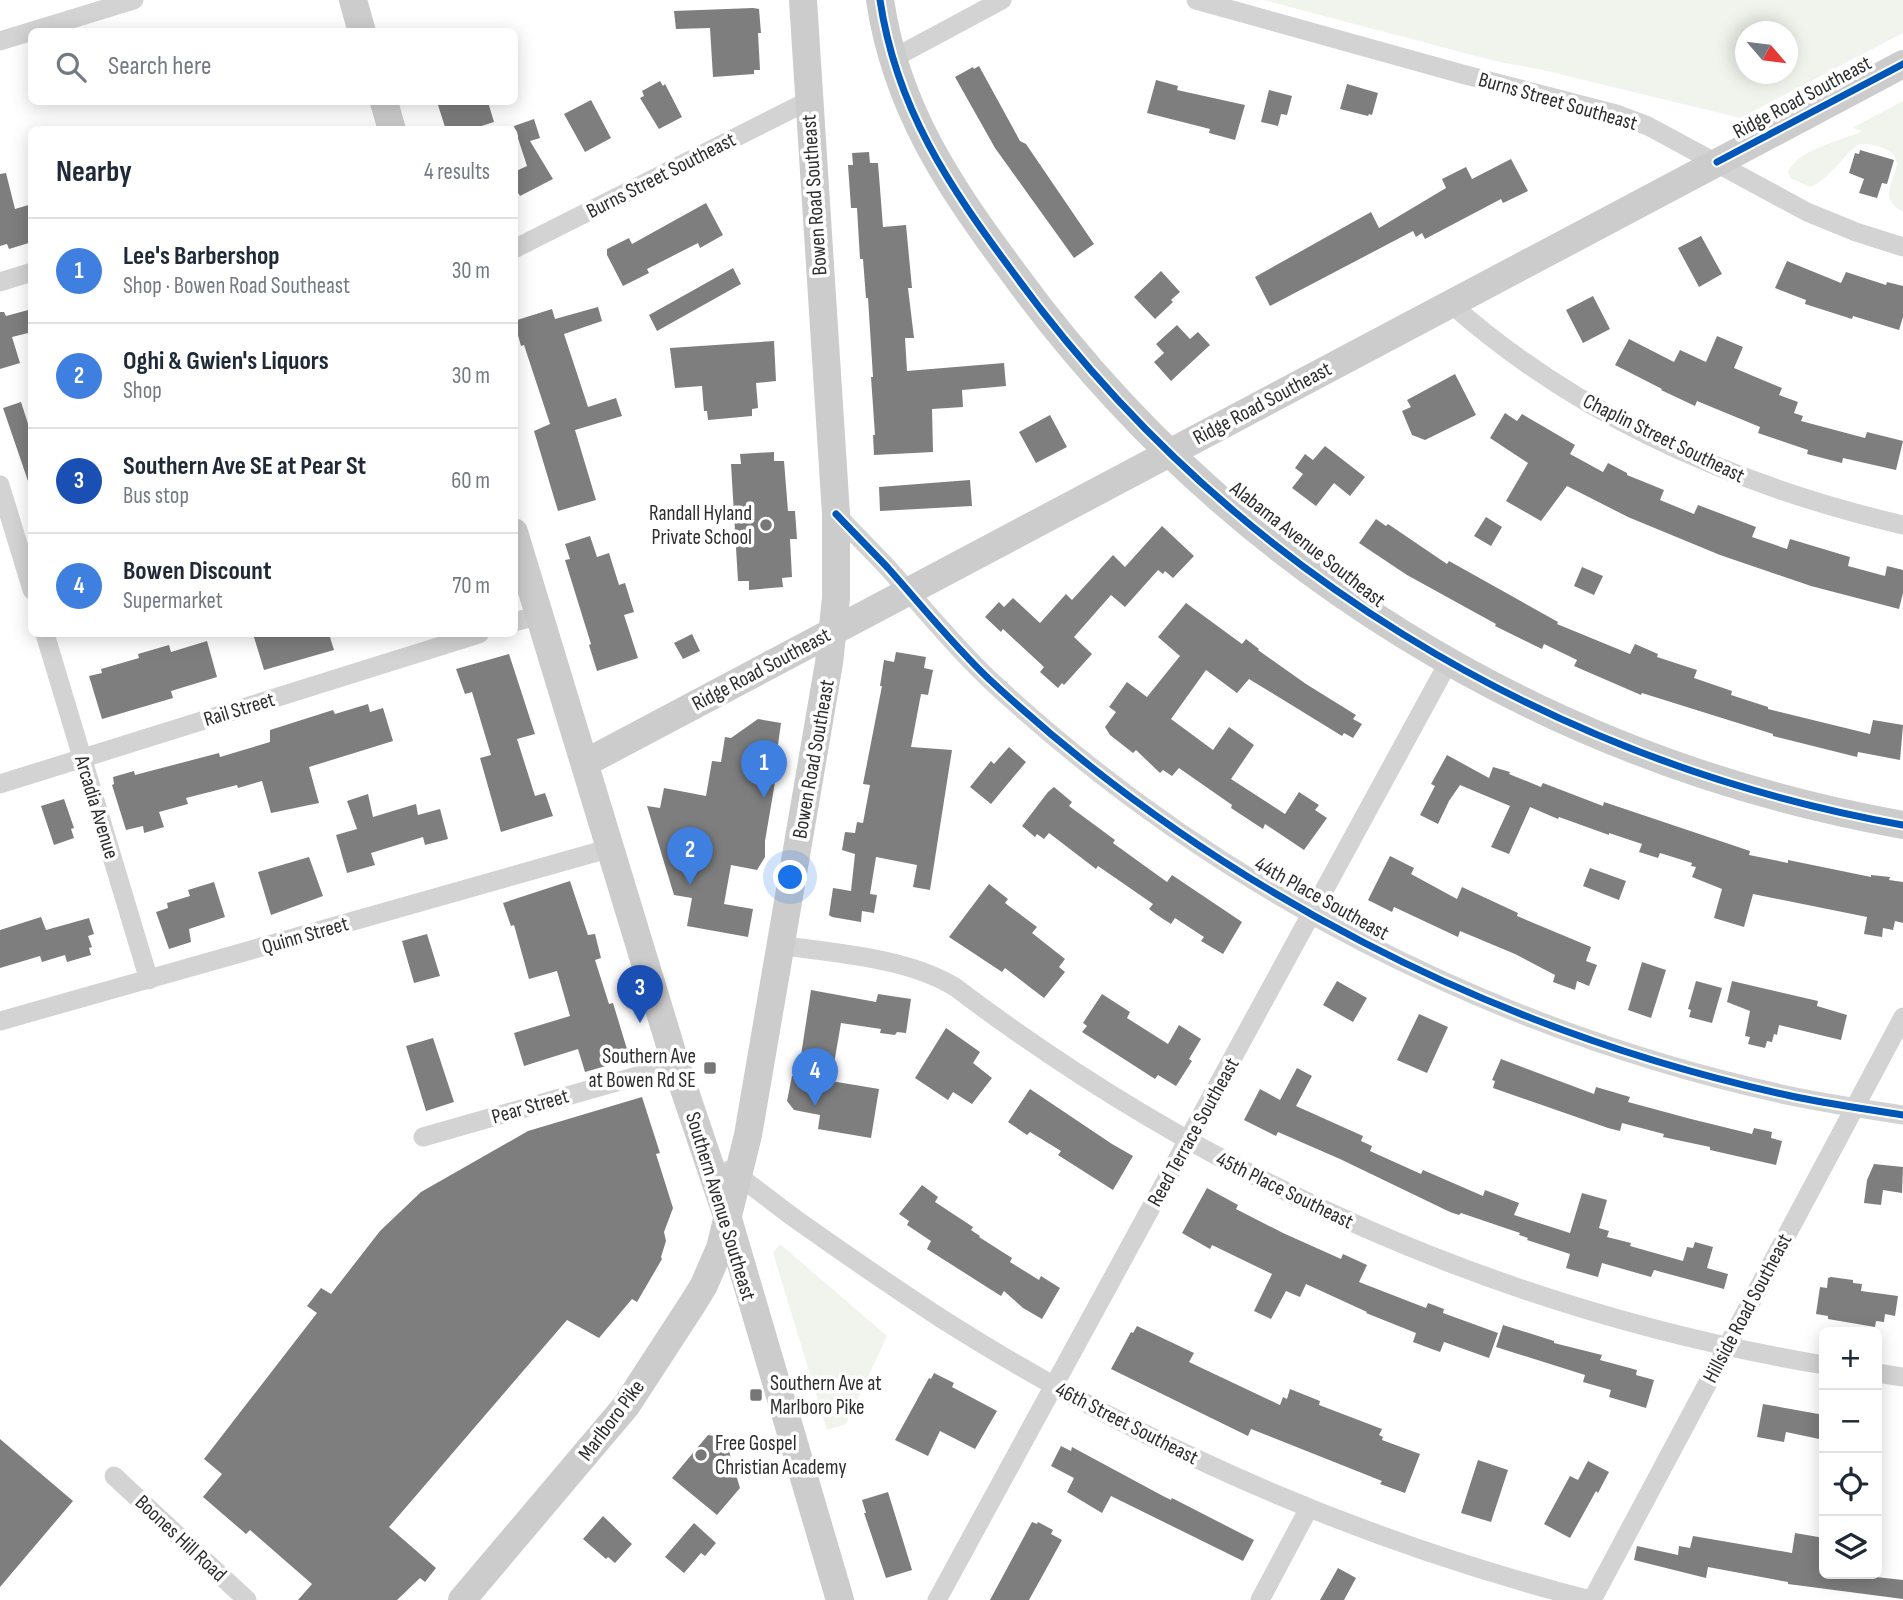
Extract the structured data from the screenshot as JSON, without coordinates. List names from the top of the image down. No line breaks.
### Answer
{"streets":{"main road":["Ridge Road Southeast","Bowen Road Southeast","Alabama Avenue Southeast","Southern Avenue Southeast","Marlboro Pike"],"street":["Burns Street Southeast","Chaplin Street Southeast","Rail Street","Arcadia Avenue","44th Place Southeast","Quinn Street","Pear Street","Reed Terrace Southeast","45th Place Southeast","Hillside Road Southeast","46th Street Southeast","Boones Hill Road"]},"crossings":[["Ridge Road Southeast","Burns Street Southeast"],["Ridge Road Southeast","Bowen Road Southeast"],["Ridge Road Southeast","Chaplin Street Southeast"],["Ridge Road Southeast","Alabama Avenue Southeast"],["Ridge Road Southeast","44th Place Southeast"],["Ridge Road Southeast","Southern Avenue Southeast"],["Burns Street Southeast","Bowen Road Southeast"],["Bowen Road Southeast","44th Place Southeast"],["Bowen Road Southeast","45th Place Southeast"],["Bowen Road Southeast","Southern Avenue Southeast"],["Bowen Road Southeast","Marlboro Pike"],["Bowen Road Southeast","46th Street Southeast"],["Alabama Avenue Southeast","Reed Terrace Southeast"],["Rail Street","Arcadia Avenue"],["Arcadia Avenue","Quinn Street"],["44th Place Southeast","Reed Terrace Southeast"],["44th Place Southeast","Hillside Road Southeast"],["Quinn Street","Southern Avenue Southeast"],["Pear Street","Southern Avenue Southeast"],["Reed Terrace Southeast","45th Place Southeast"],["Reed Terrace Southeast","46th Street Southeast"],["45th Place Southeast","Hillside Road Southeast"],["Southern Avenue Southeast","Marlboro Pike"],["Southern Avenue Southeast","46th Street Southeast"],["Hillside Road Southeast","46th Street Southeast"]],"places":{"other":["Randall Hyland Private School","Free Gospel Christian Academy"],"transit":["Southern Ave at Bowen Rd SE","Southern Ave at Marlboro Pike"]},"north":"bottom right","page":{"search":"Search here","heading":["Nearby","4 results"],"list":[{"mark":"1","name":"Lee's Barbershop","note":"Shop · Bowen Road Southeast","value":"30 m"},{"mark":"2","name":"Oghi & Gwien's Liquors","note":"Shop","value":"30 m"},{"mark":"3","name":"Southern Ave SE at Pear St","note":"Bus stop","value":"60 m"},{"mark":"4","name":"Bowen Discount","note":"Supermarket","value":"70 m"}],"pins":["1","2","3","4"],"map_buttons":["+","−"]}}
